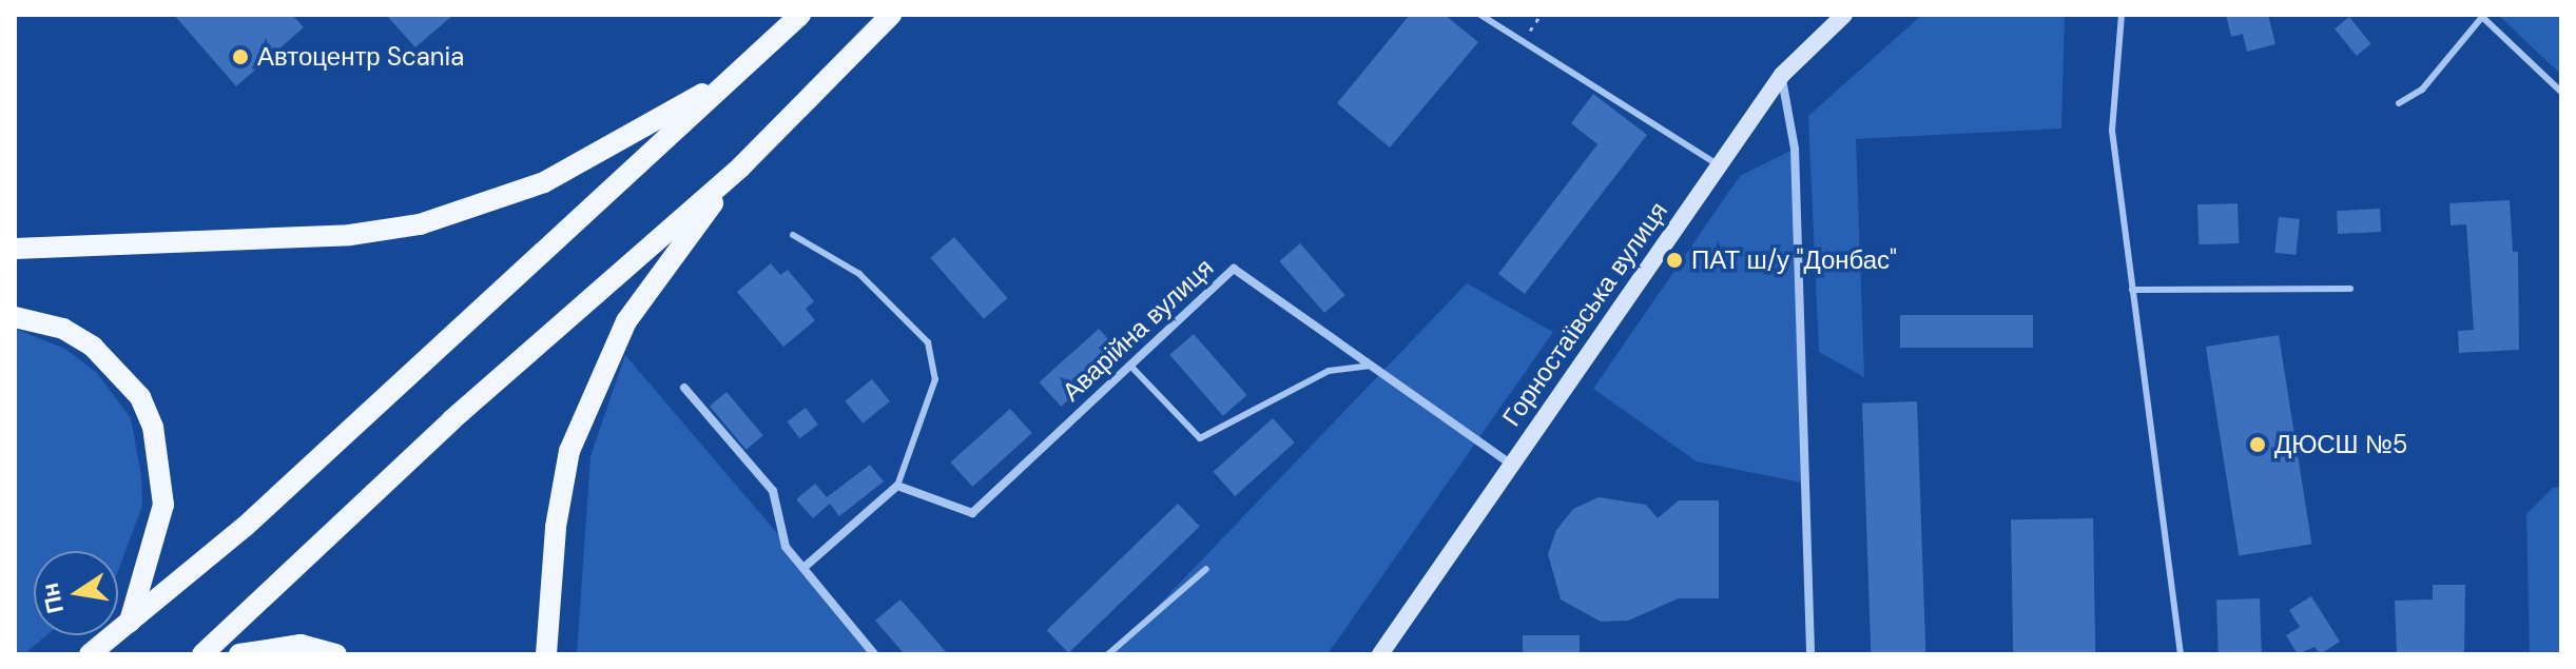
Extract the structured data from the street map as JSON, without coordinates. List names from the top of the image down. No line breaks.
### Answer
{"streets":{"main road":["Горностаївська вулиця"],"street":["Аварійна вулиця"]},"crossings":[["Горностаївська вулиця","Аварійна вулиця"]],"places":["Автоцентр Scania","ПАТ ш/у \"Донбас\"","ДЮСШ №5"],"north":"left"}
